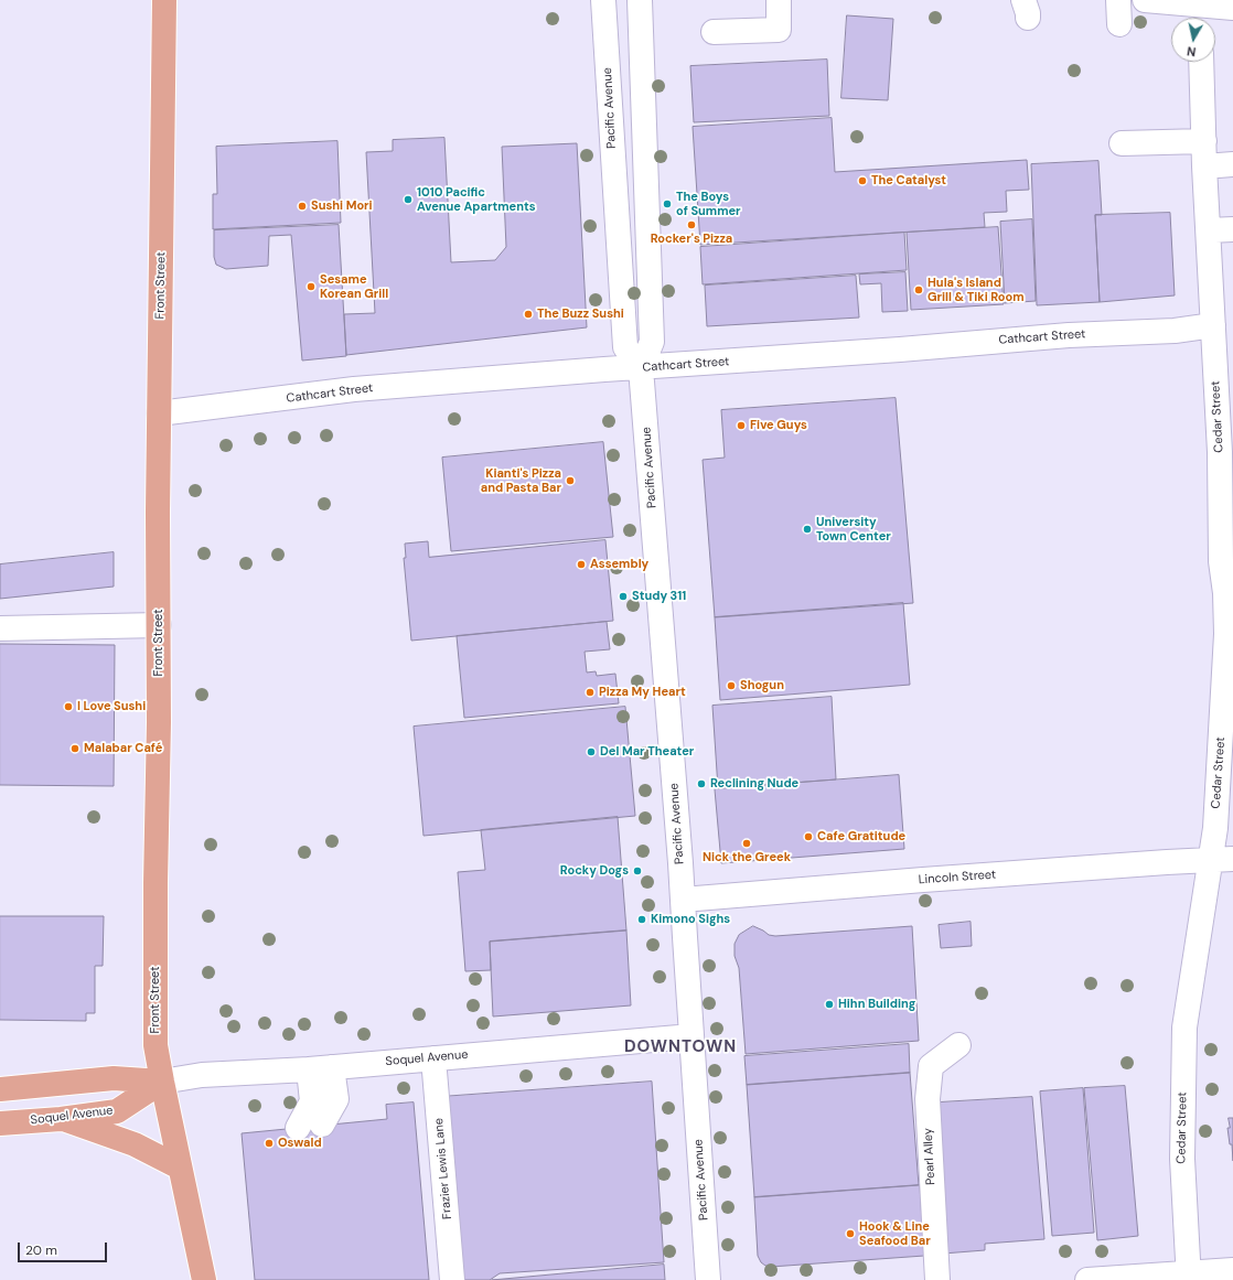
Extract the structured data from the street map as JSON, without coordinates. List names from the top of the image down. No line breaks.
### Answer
{"streets":{"main road":["Front Street","Soquel Avenue"],"street":["Pacific Avenue","Cathcart Street","Cedar Street","Lincoln Street","Pearl Alley","Frazier Lewis Lane"]},"crossings":[["Pacific Avenue","Cathcart Street"],["Pacific Avenue","Lincoln Street"],["Pacific Avenue","Soquel Avenue"],["Front Street","Cathcart Street"],["Front Street","Soquel Avenue"],["Cathcart Street","Cedar Street"],["Cedar Street","Lincoln Street"],["Soquel Avenue","Frazier Lewis Lane"]],"districts":["DOWNTOWN"],"places":["The Catalyst","1010 Pacific Avenue Apartments","The Boys of Summer","Sushi Mori","Rocker's Pizza","Sesame Korean Grill","Hula's Island Grill & Tiki Room","The Buzz Sushi","Five Guys","Kianti's Pizza and Pasta Bar","University Town Center","Assembly","Study 311","Shogun","Pizza My Heart","I Love Sushi","Malabar Café","Del Mar Theater","Reclining Nude","Cafe Gratitude","Nick the Greek","Rocky Dogs","Kimono Sighs","Hihn Building","Oswald","Hook & Line Seafood Bar"],"scale_bar":"20 m","north":"bottom"}
